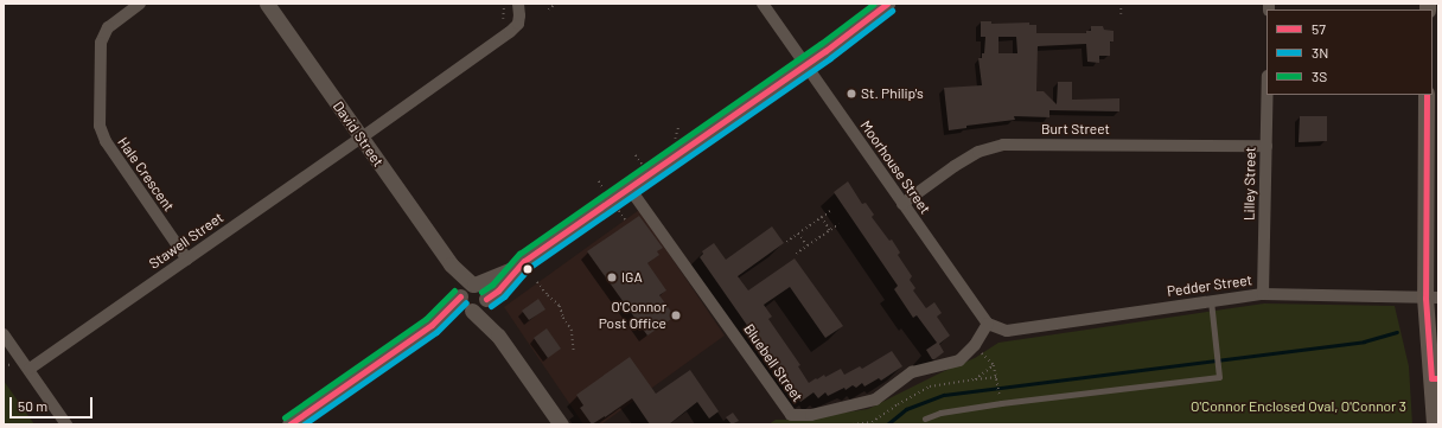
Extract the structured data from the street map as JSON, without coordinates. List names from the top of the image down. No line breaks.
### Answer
{"streets":{"street":["Burt Street","David Street","Moorhouse Street","Hale Crescent","Lilley Street","Stawell Street","Pedder Street","Bluebell Street"]},"crossings":[["Burt Street","Moorhouse Street"],["Burt Street","Lilley Street"],["David Street","Stawell Street"],["Moorhouse Street","Pedder Street"],["Moorhouse Street","Bluebell Street"],["Hale Crescent","Stawell Street"],["Lilley Street","Pedder Street"],["Pedder Street","Bluebell Street"]],"parks":["O'Connor Enclosed Oval, O'Connor 3"],"places":["St. Philip's","IGA","O'Connor Post Office"],"lines":["transit line 57","transit line 3S","transit line 3N"],"legend":["57","3N","3S"],"scale_bar":"50 m"}
